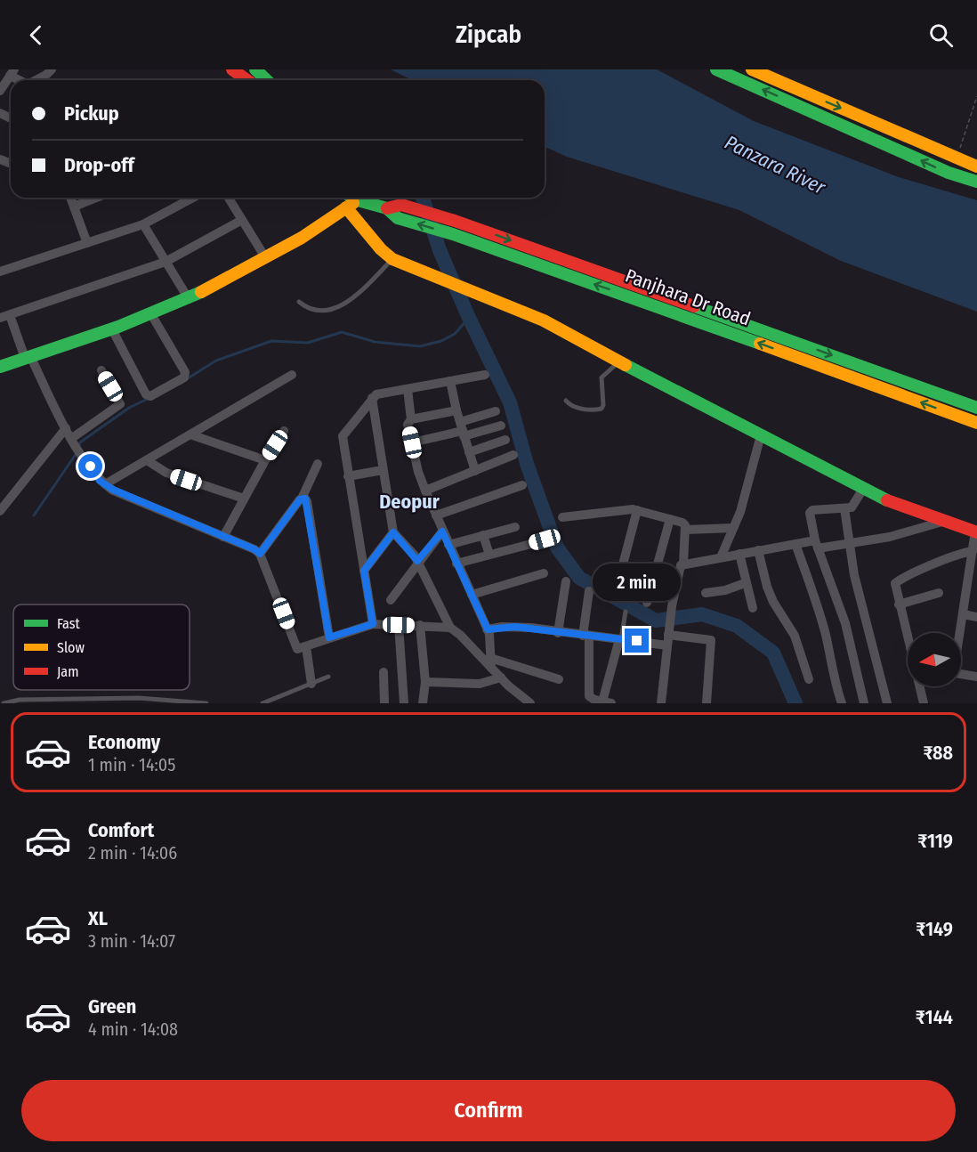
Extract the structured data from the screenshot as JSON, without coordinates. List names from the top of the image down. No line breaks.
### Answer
{"streets":{"street":["Panjhara Dr Road"]},"districts":["Deopur"],"water":["Panzara River"],"legend":["Fast","Slow","Jam"],"north":"left","page":{"header":"Zipcab","banner":["Pickup","Drop-off"],"bubble":"2 min","list":[{"name":"Economy","note":"1 min · 14:05","value":"₹88"},{"name":"Comfort","note":"2 min · 14:06","value":"₹119"},{"name":"XL","note":"3 min · 14:07","value":"₹149"},{"name":"Green","note":"4 min · 14:08","value":"₹144"}],"buttons":"Confirm"}}
